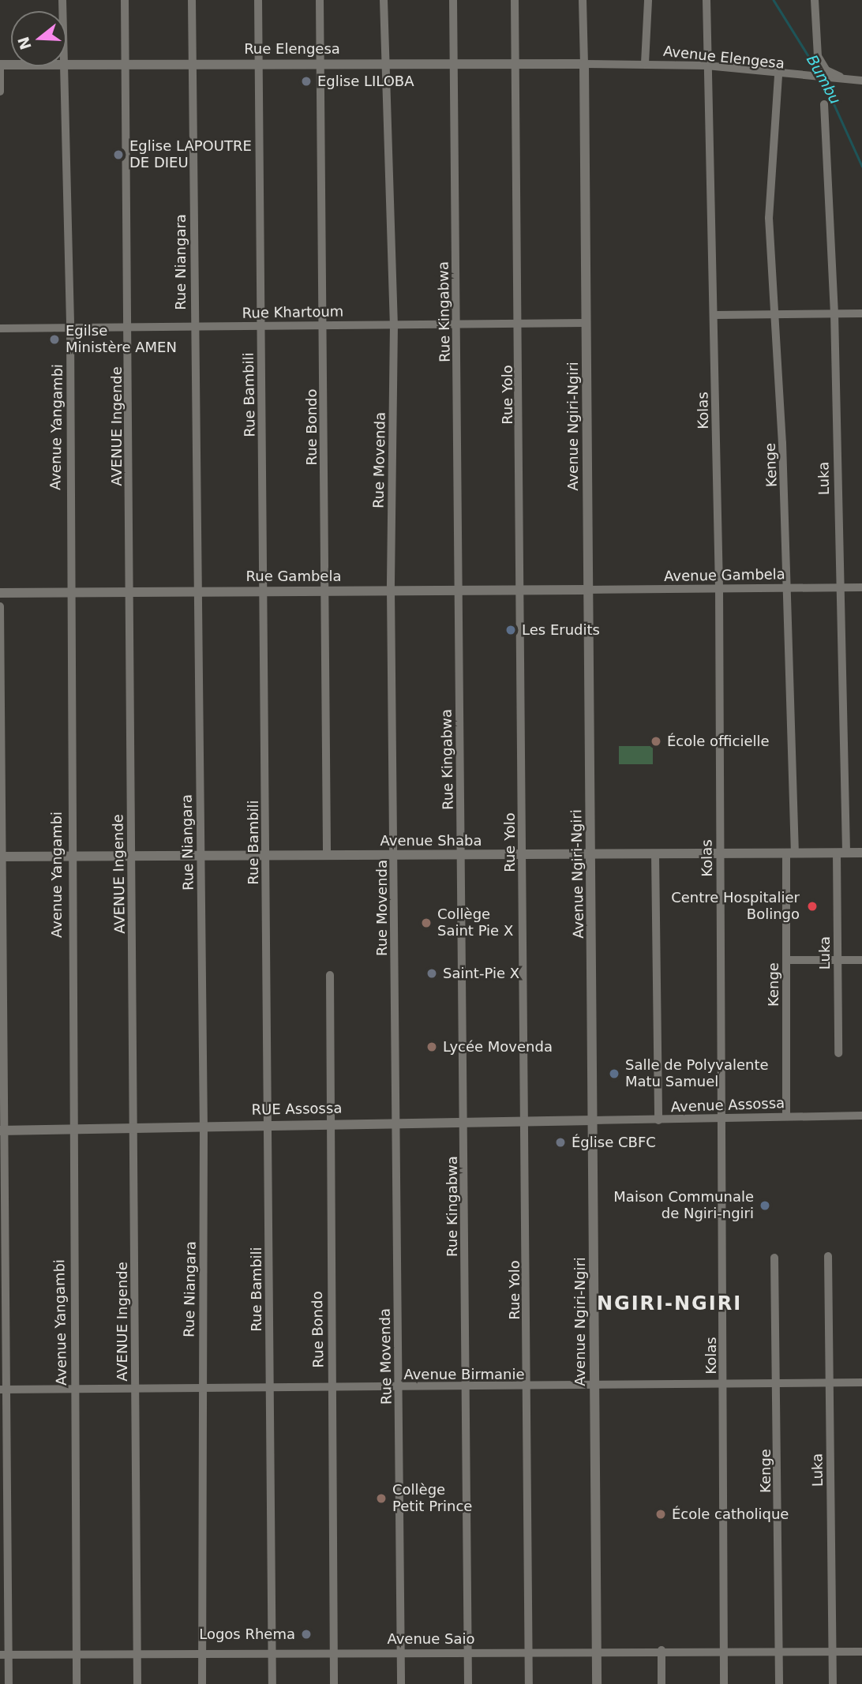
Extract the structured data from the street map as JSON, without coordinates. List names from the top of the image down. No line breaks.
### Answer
{"streets":{"street":["Rue Elengesa","Avenue Elengesa","Rue Niangara","Rue Kingabwa","Rue Khartoum","Rue Bambili","Rue Yolo","Kolas","AVENUE Ingende","Avenue Ngiri-Ngiri","Avenue Yangambi","Rue Bondo","Rue Movenda","Kenge","Luka","Avenue Gambela","Rue Gambela","Avenue Shaba","Avenue Assossa","RUE Assossa","Avenue Birmanie","Avenue Saio"]},"crossings":[["Rue Elengesa","Avenue Elengesa"],["Rue Elengesa","Rue Niangara"],["Rue Elengesa","Rue Kingabwa"],["Rue Elengesa","Rue Bambili"],["Rue Elengesa","Rue Yolo"],["Rue Elengesa","AVENUE Ingende"],["Rue Elengesa","Avenue Ngiri-Ngiri"],["Rue Elengesa","Rue Bondo"],["Rue Elengesa","Rue Movenda"],["Avenue Elengesa","Kolas"],["Avenue Elengesa","Avenue Ngiri-Ngiri"],["Avenue Elengesa","Kenge"],["Rue Niangara","Rue Khartoum"],["Rue Niangara","Rue Gambela"],["Rue Niangara","Avenue Shaba"],["Rue Niangara","RUE Assossa"],["Rue Niangara","Avenue Birmanie"],["Rue Niangara","Avenue Saio"],["Rue Kingabwa","Rue Khartoum"],["Rue Kingabwa","Rue Gambela"],["Rue Kingabwa","Avenue Shaba"],["Rue Kingabwa","RUE Assossa"],["Rue Kingabwa","Avenue Birmanie"],["Rue Kingabwa","Avenue Saio"],["Rue Khartoum","Rue Bambili"],["Rue Khartoum","Rue Yolo"],["Rue Khartoum","AVENUE Ingende"],["Rue Khartoum","Avenue Ngiri-Ngiri"],["Rue Khartoum","Avenue Yangambi"],["Rue Khartoum","Rue Bondo"],["Rue Khartoum","Rue Movenda"],["Rue Bambili","Rue Gambela"],["Rue Bambili","Avenue Shaba"],["Rue Bambili","RUE Assossa"],["Rue Bambili","Avenue Birmanie"],["Rue Bambili","Avenue Saio"],["Rue Yolo","Rue Gambela"],["Rue Yolo","Avenue Shaba"],["Rue Yolo","RUE Assossa"],["Rue Yolo","Avenue Birmanie"],["Rue Yolo","Avenue Saio"],["Kolas","Avenue Gambela"],["Kolas","Avenue Shaba"],["Kolas","Avenue Assossa"],["Kolas","Avenue Birmanie"],["Kolas","Avenue Saio"],["AVENUE Ingende","Rue Gambela"],["AVENUE Ingende","Avenue Shaba"],["AVENUE Ingende","RUE Assossa"],["AVENUE Ingende","Avenue Birmanie"],["AVENUE Ingende","Avenue Saio"],["Avenue Ngiri-Ngiri","Avenue Gambela"],["Avenue Ngiri-Ngiri","Rue Gambela"],["Avenue Ngiri-Ngiri","Avenue Shaba"],["Avenue Ngiri-Ngiri","Avenue Assossa"],["Avenue Ngiri-Ngiri","RUE Assossa"],["Avenue Ngiri-Ngiri","Avenue Birmanie"],["Avenue Ngiri-Ngiri","Avenue Saio"],["Avenue Yangambi","Rue Gambela"],["Avenue Yangambi","Avenue Shaba"],["Avenue Yangambi","RUE Assossa"],["Avenue Yangambi","Avenue Birmanie"],["Avenue Yangambi","Avenue Saio"],["Rue Bondo","Rue Gambela"],["Rue Bondo","Avenue Shaba"],["Rue Bondo","RUE Assossa"],["Rue Bondo","Avenue Birmanie"],["Rue Bondo","Avenue Saio"],["Rue Movenda","Rue Gambela"],["Rue Movenda","Avenue Shaba"],["Rue Movenda","RUE Assossa"],["Rue Movenda","Avenue Birmanie"],["Rue Movenda","Avenue Saio"],["Kenge","Avenue Gambela"],["Kenge","Avenue Shaba"],["Kenge","Avenue Assossa"],["Kenge","Avenue Birmanie"],["Kenge","Avenue Saio"],["Luka","Avenue Gambela"],["Luka","Avenue Shaba"],["Luka","Avenue Birmanie"],["Luka","Avenue Saio"],["Avenue Gambela","Rue Gambela"],["Avenue Assossa","RUE Assossa"]],"districts":["NGIRI-NGIRI"],"water":["Bumbu"],"places":["Eglise LILOBA","Eglise LAPOUTRE DE DIEU","Egilse Ministère AMEN","Les Erudits","École officielle","Centre Hospitalier Bolingo","Collège Saint Pie X","Saint-Pie X","Lycée Movenda","Salle de Polyvalente Matu Samuel","Église CBFC","Maison Communale de Ngiri-ngiri","Collège Petit Prince","École catholique","Logos Rhema"],"north":"left"}
